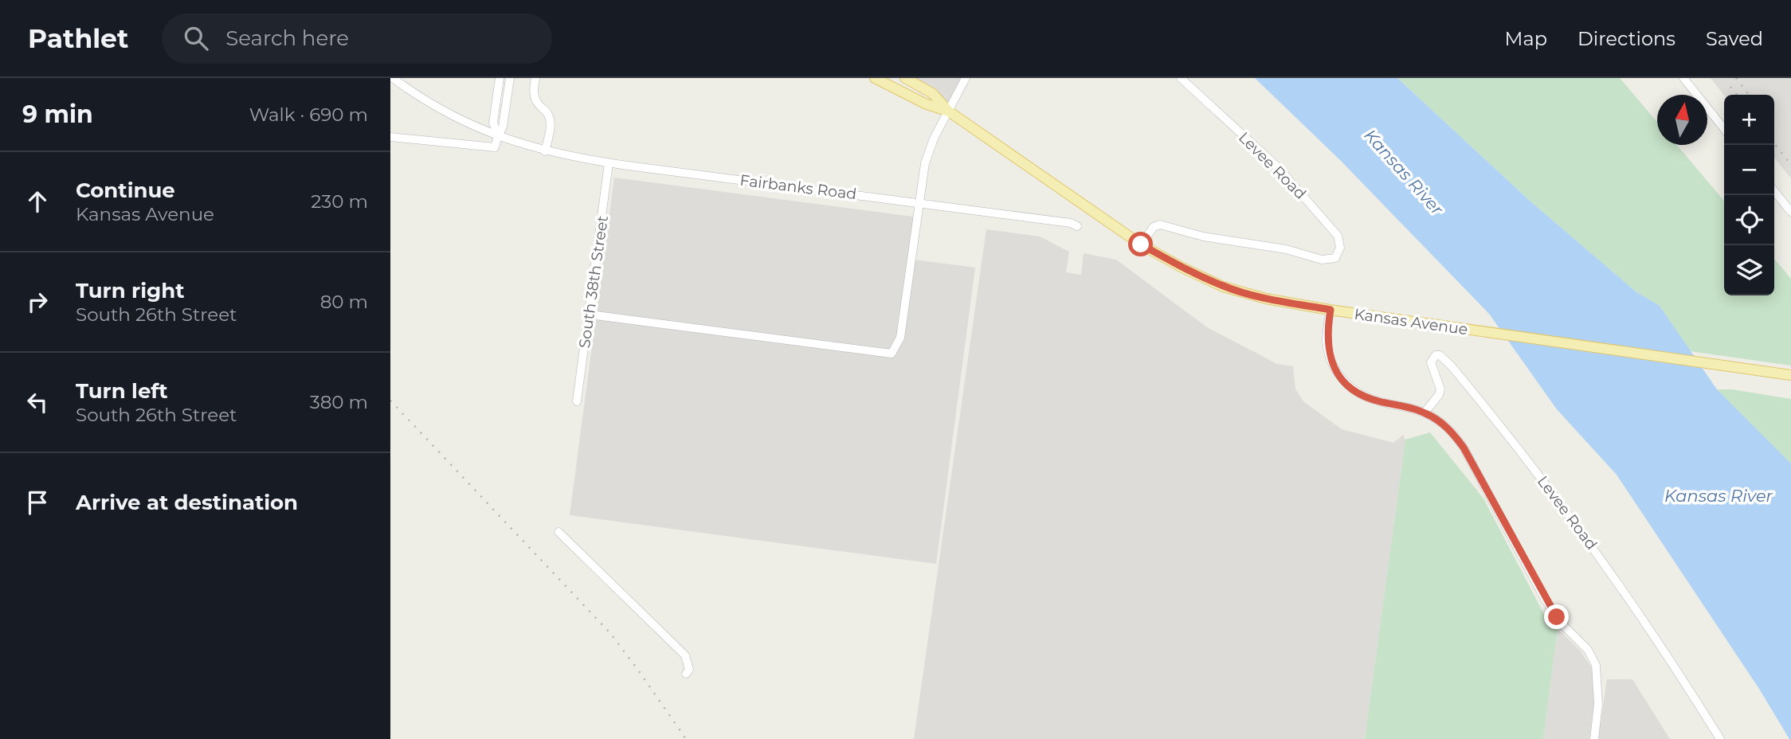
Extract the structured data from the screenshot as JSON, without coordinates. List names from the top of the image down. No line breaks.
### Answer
{"streets":{"main road":["Kansas Avenue"],"street":["Levee Road","Fairbanks Road","South 38th Street"]},"crossings":[["Levee Road","Kansas Avenue"],["Fairbanks Road","South 38th Street"]],"water":["Kansas River"],"north":"top","page":{"header":"Pathlet","search":"Search here","nav":["Map","Directions","Saved"],"heading":["9 min","Walk · 690 m"],"map_buttons":["+","−"],"list":[["Continue","Kansas Avenue","230 m"],["Turn right","South 26th Street","80 m"],["Turn left","South 26th Street","380 m"],"Arrive at destination"]}}
